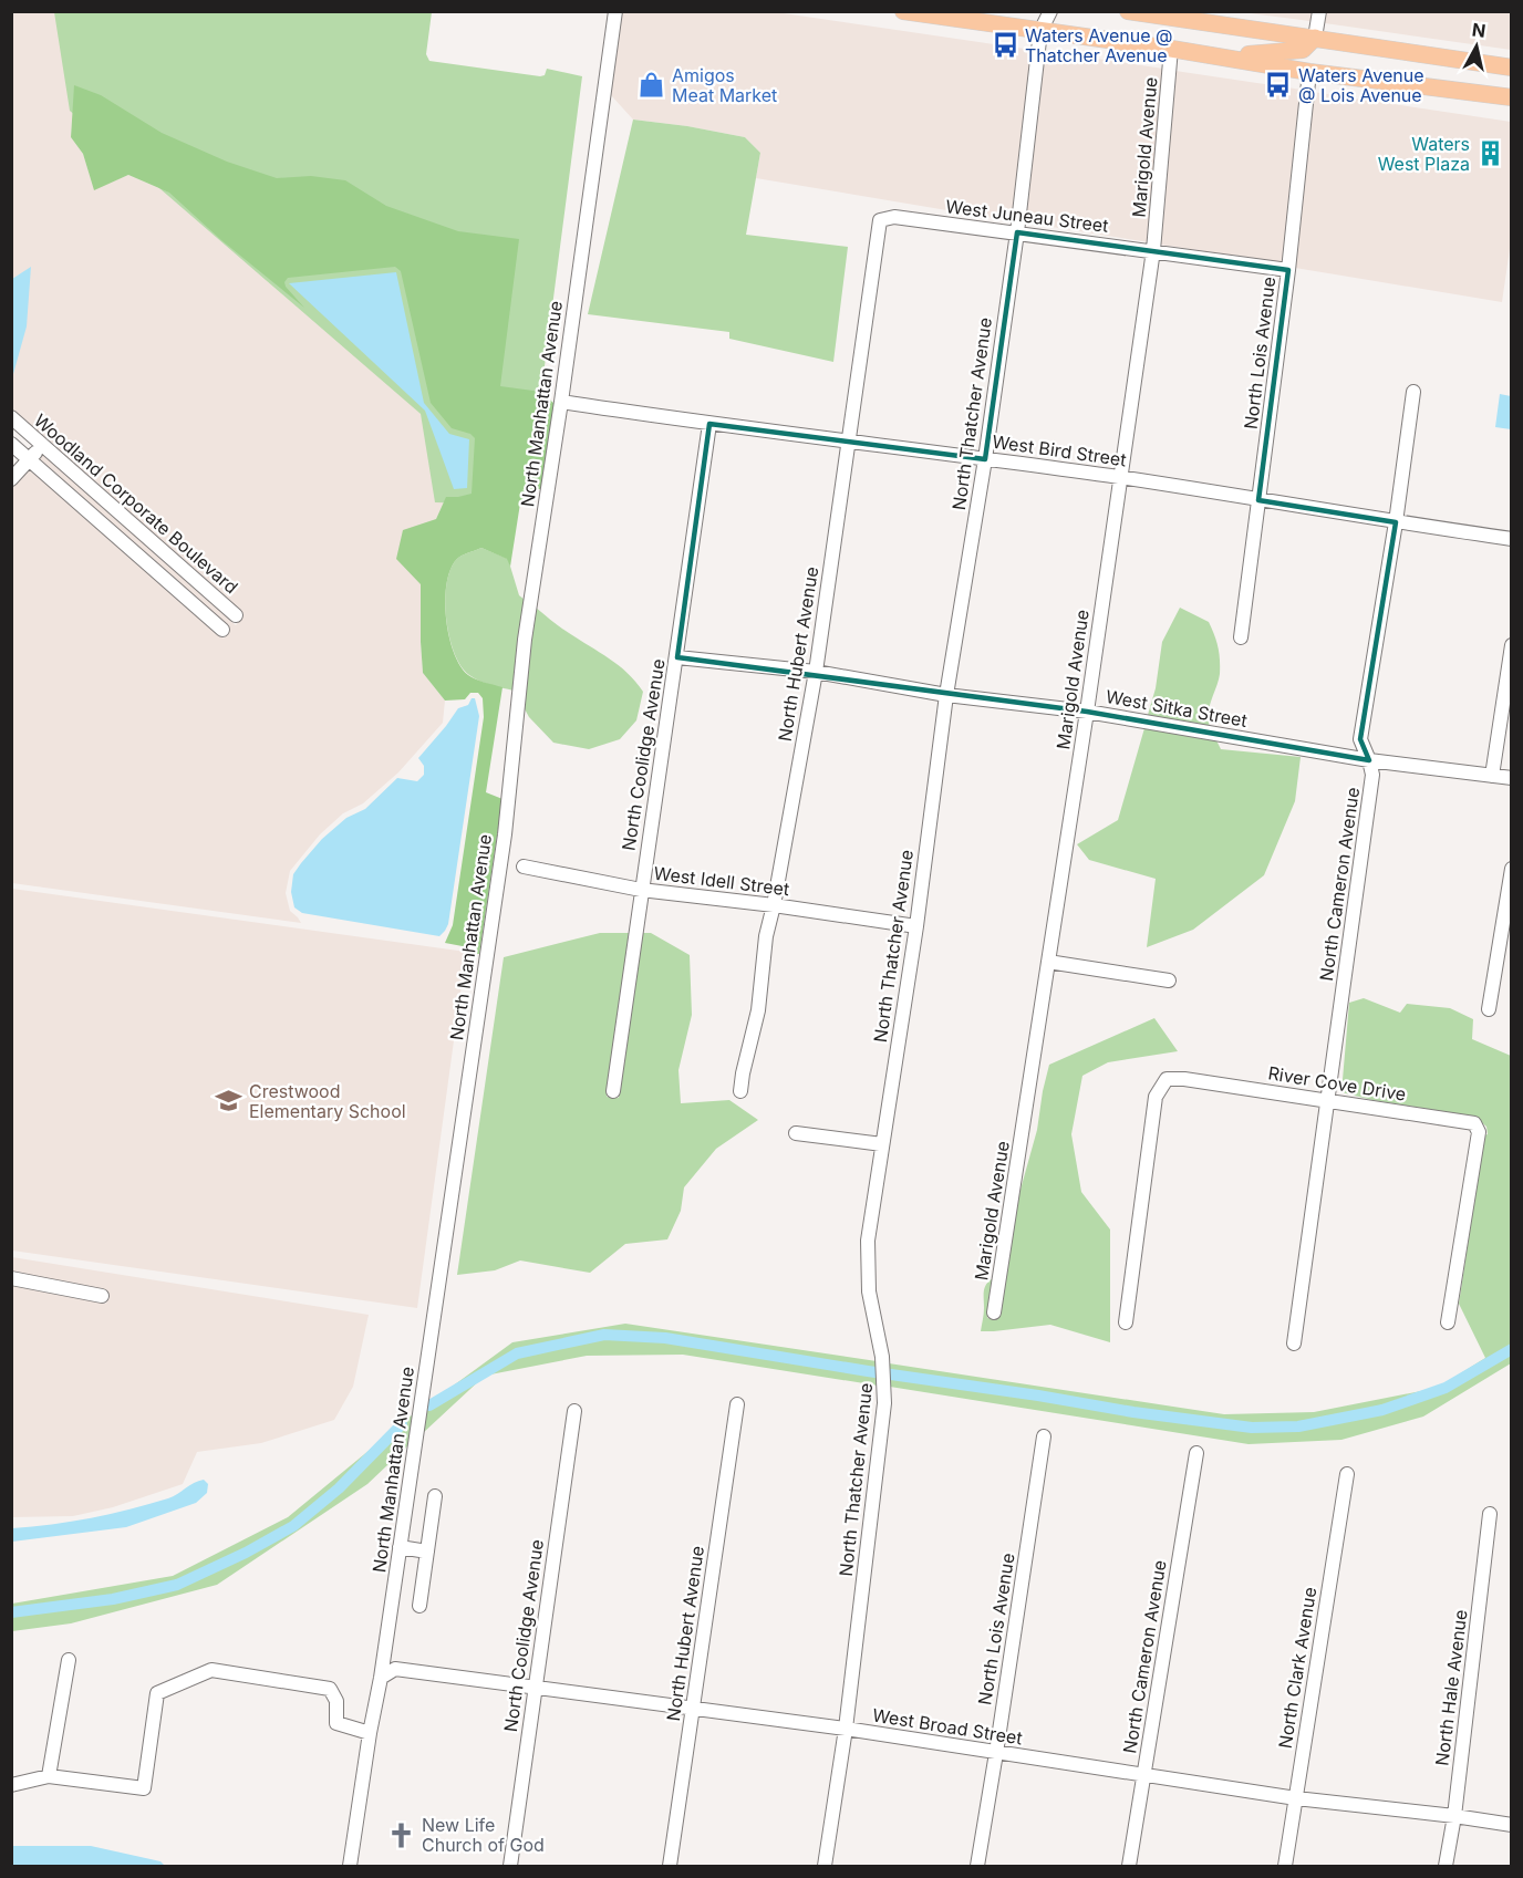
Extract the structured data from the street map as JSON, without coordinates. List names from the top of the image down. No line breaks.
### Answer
{"streets":{"street":["Marigold Avenue","West Juneau Street","North Lois Avenue","North Manhattan Avenue","North Thatcher Avenue","West Bird Street","Woodland Corporate Boulevard","North Hubert Avenue","West Sitka Street","North Coolidge Avenue","West Idell Street","North Cameron Avenue","River Cove Drive","North Clark Avenue","North Hale Avenue","West Broad Street"]},"crossings":[["Marigold Avenue","West Juneau Street"],["Marigold Avenue","West Bird Street"],["Marigold Avenue","West Sitka Street"],["West Juneau Street","North Lois Avenue"],["West Juneau Street","North Thatcher Avenue"],["West Juneau Street","North Hubert Avenue"],["North Lois Avenue","West Bird Street"],["North Lois Avenue","West Broad Street"],["North Manhattan Avenue","West Bird Street"],["North Manhattan Avenue","West Broad Street"],["North Thatcher Avenue","West Bird Street"],["North Thatcher Avenue","West Sitka Street"],["North Thatcher Avenue","West Idell Street"],["North Thatcher Avenue","West Broad Street"],["West Bird Street","North Hubert Avenue"],["West Bird Street","North Coolidge Avenue"],["West Bird Street","North Cameron Avenue"],["North Hubert Avenue","West Sitka Street"],["North Hubert Avenue","West Idell Street"],["North Hubert Avenue","West Broad Street"],["West Sitka Street","North Coolidge Avenue"],["West Sitka Street","North Cameron Avenue"],["North Coolidge Avenue","West Idell Street"],["North Coolidge Avenue","West Broad Street"],["North Cameron Avenue","River Cove Drive"],["North Cameron Avenue","West Broad Street"],["North Clark Avenue","West Broad Street"],["North Hale Avenue","West Broad Street"]],"places":{"bus stop":["Waters Avenue @ Thatcher Avenue","Waters Avenue @ Lois Avenue"],"shop":["Amigos Meat Market"],"building":["Waters West Plaza"],"school or university":["Crestwood Elementary School"],"church":["New Life Church of God"]},"north":"top"}
